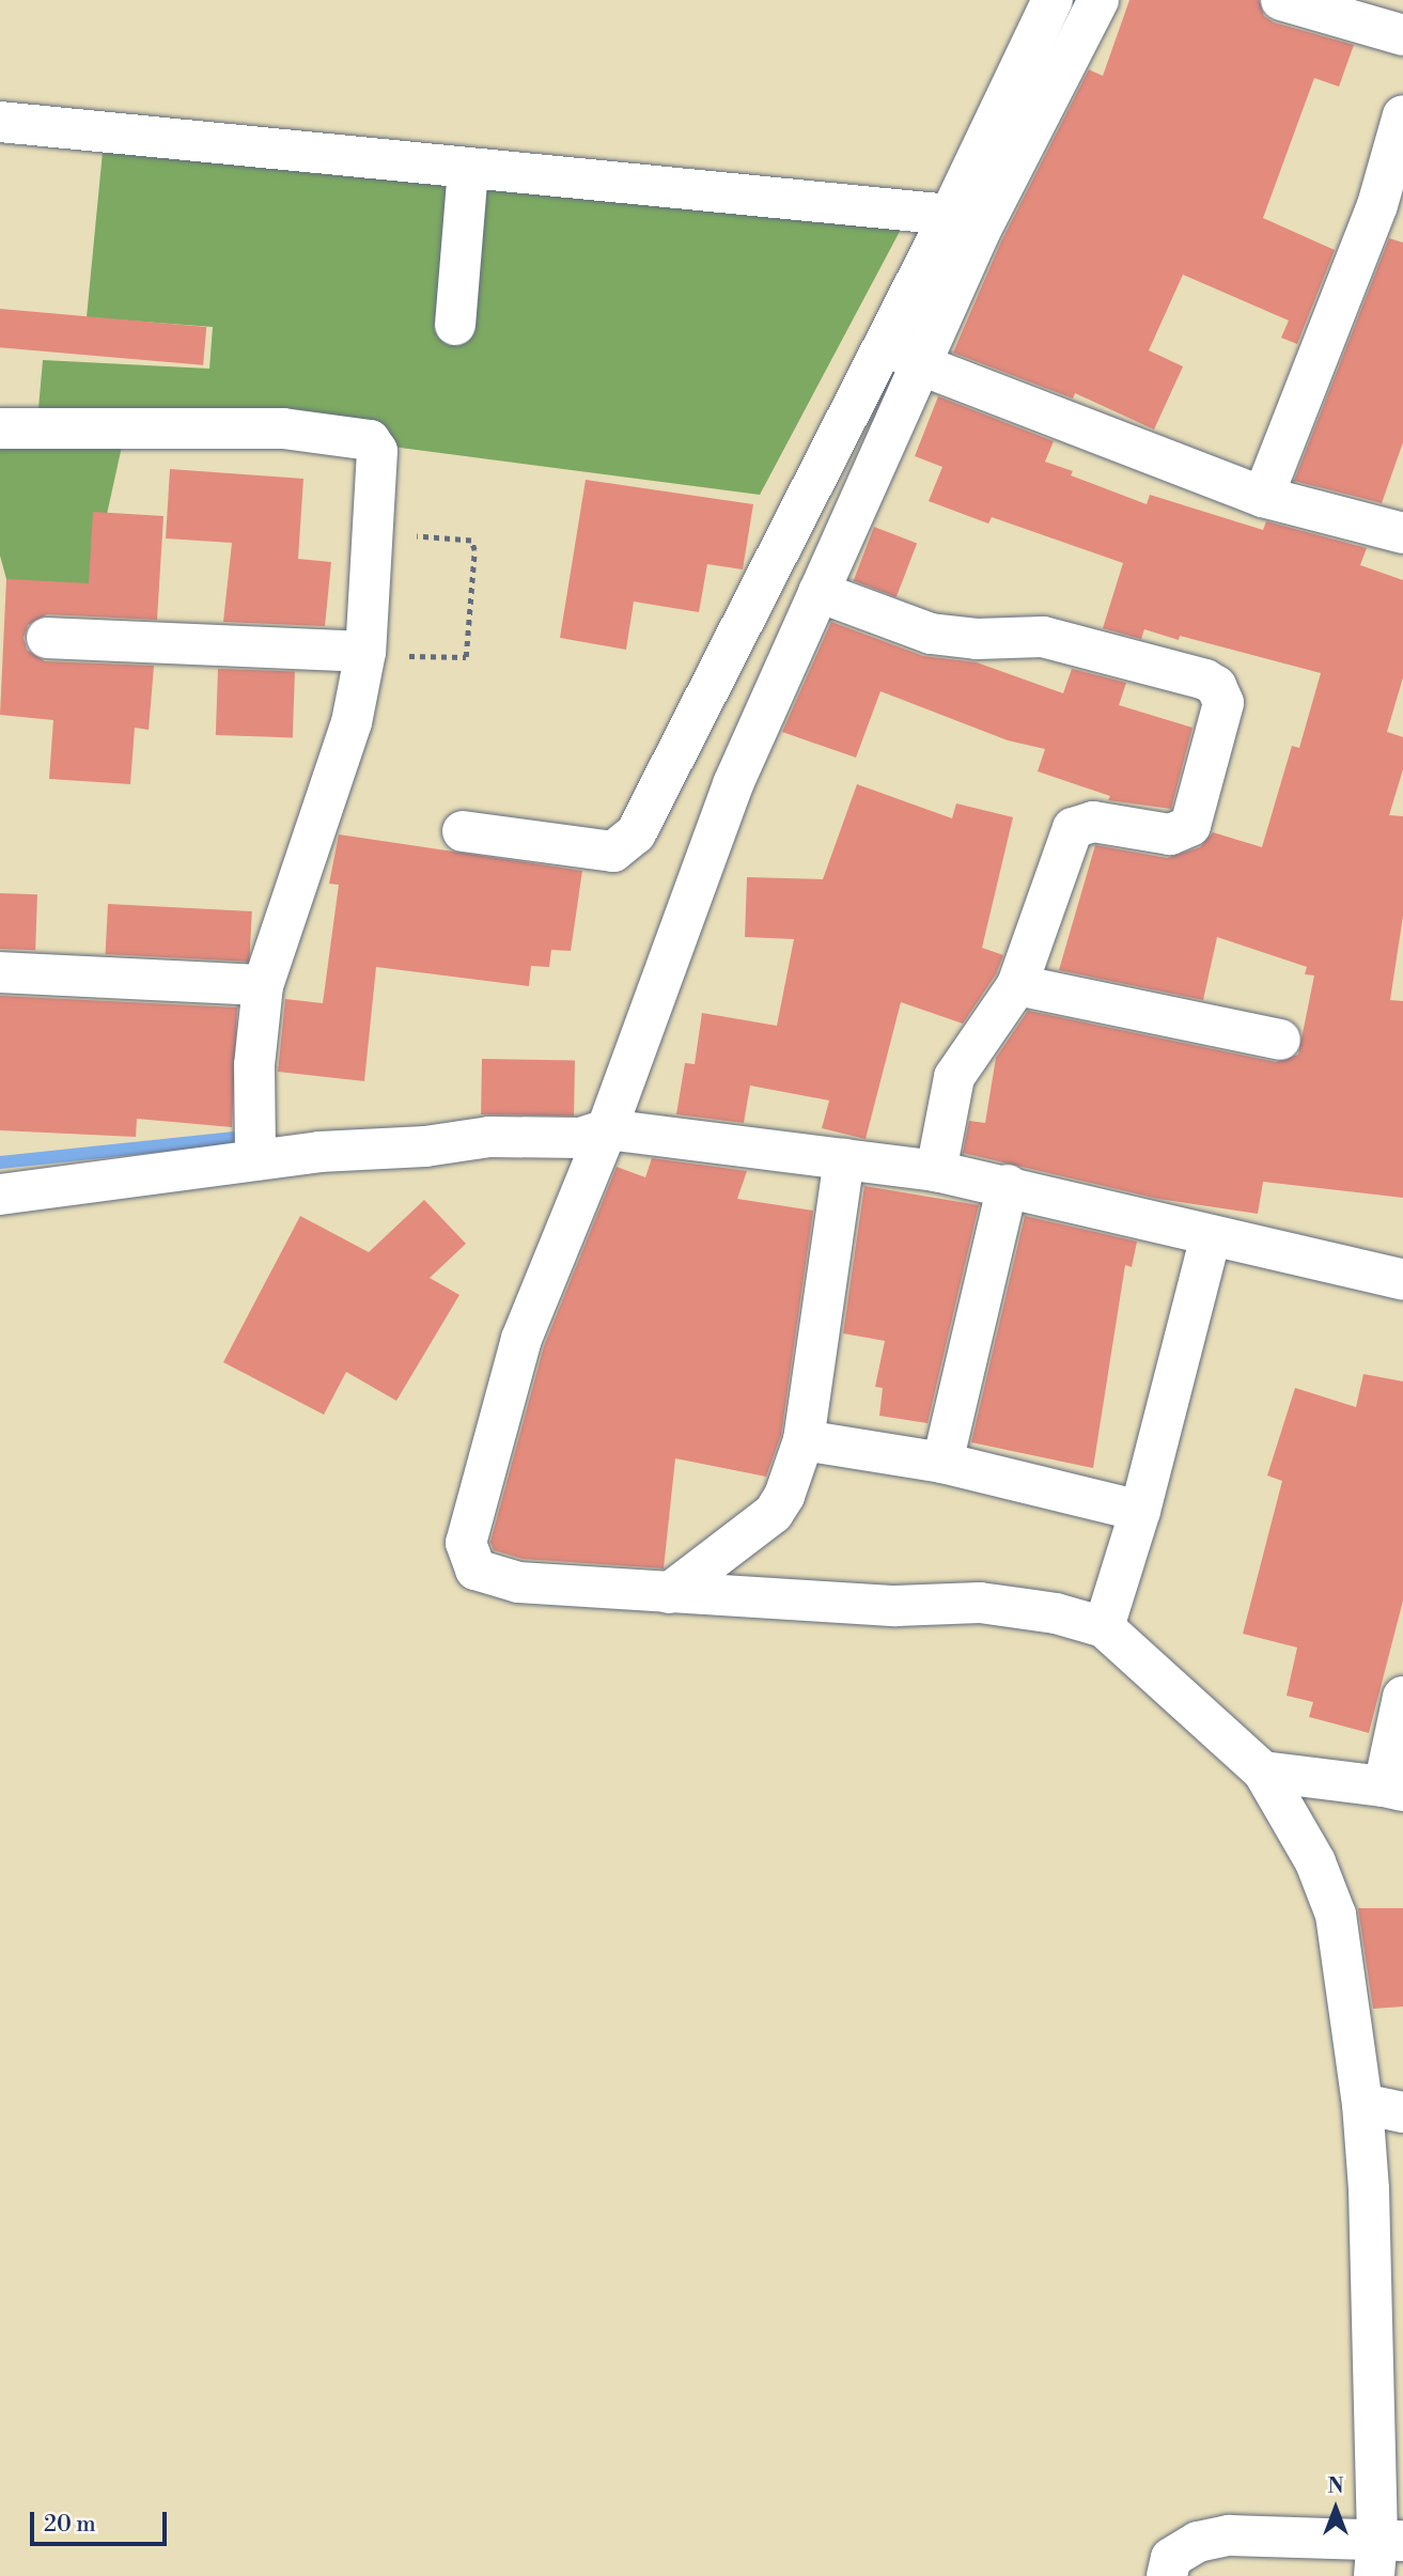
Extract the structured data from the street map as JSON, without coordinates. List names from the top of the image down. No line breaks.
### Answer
{"scale_bar":"20 m","north":"top"}
